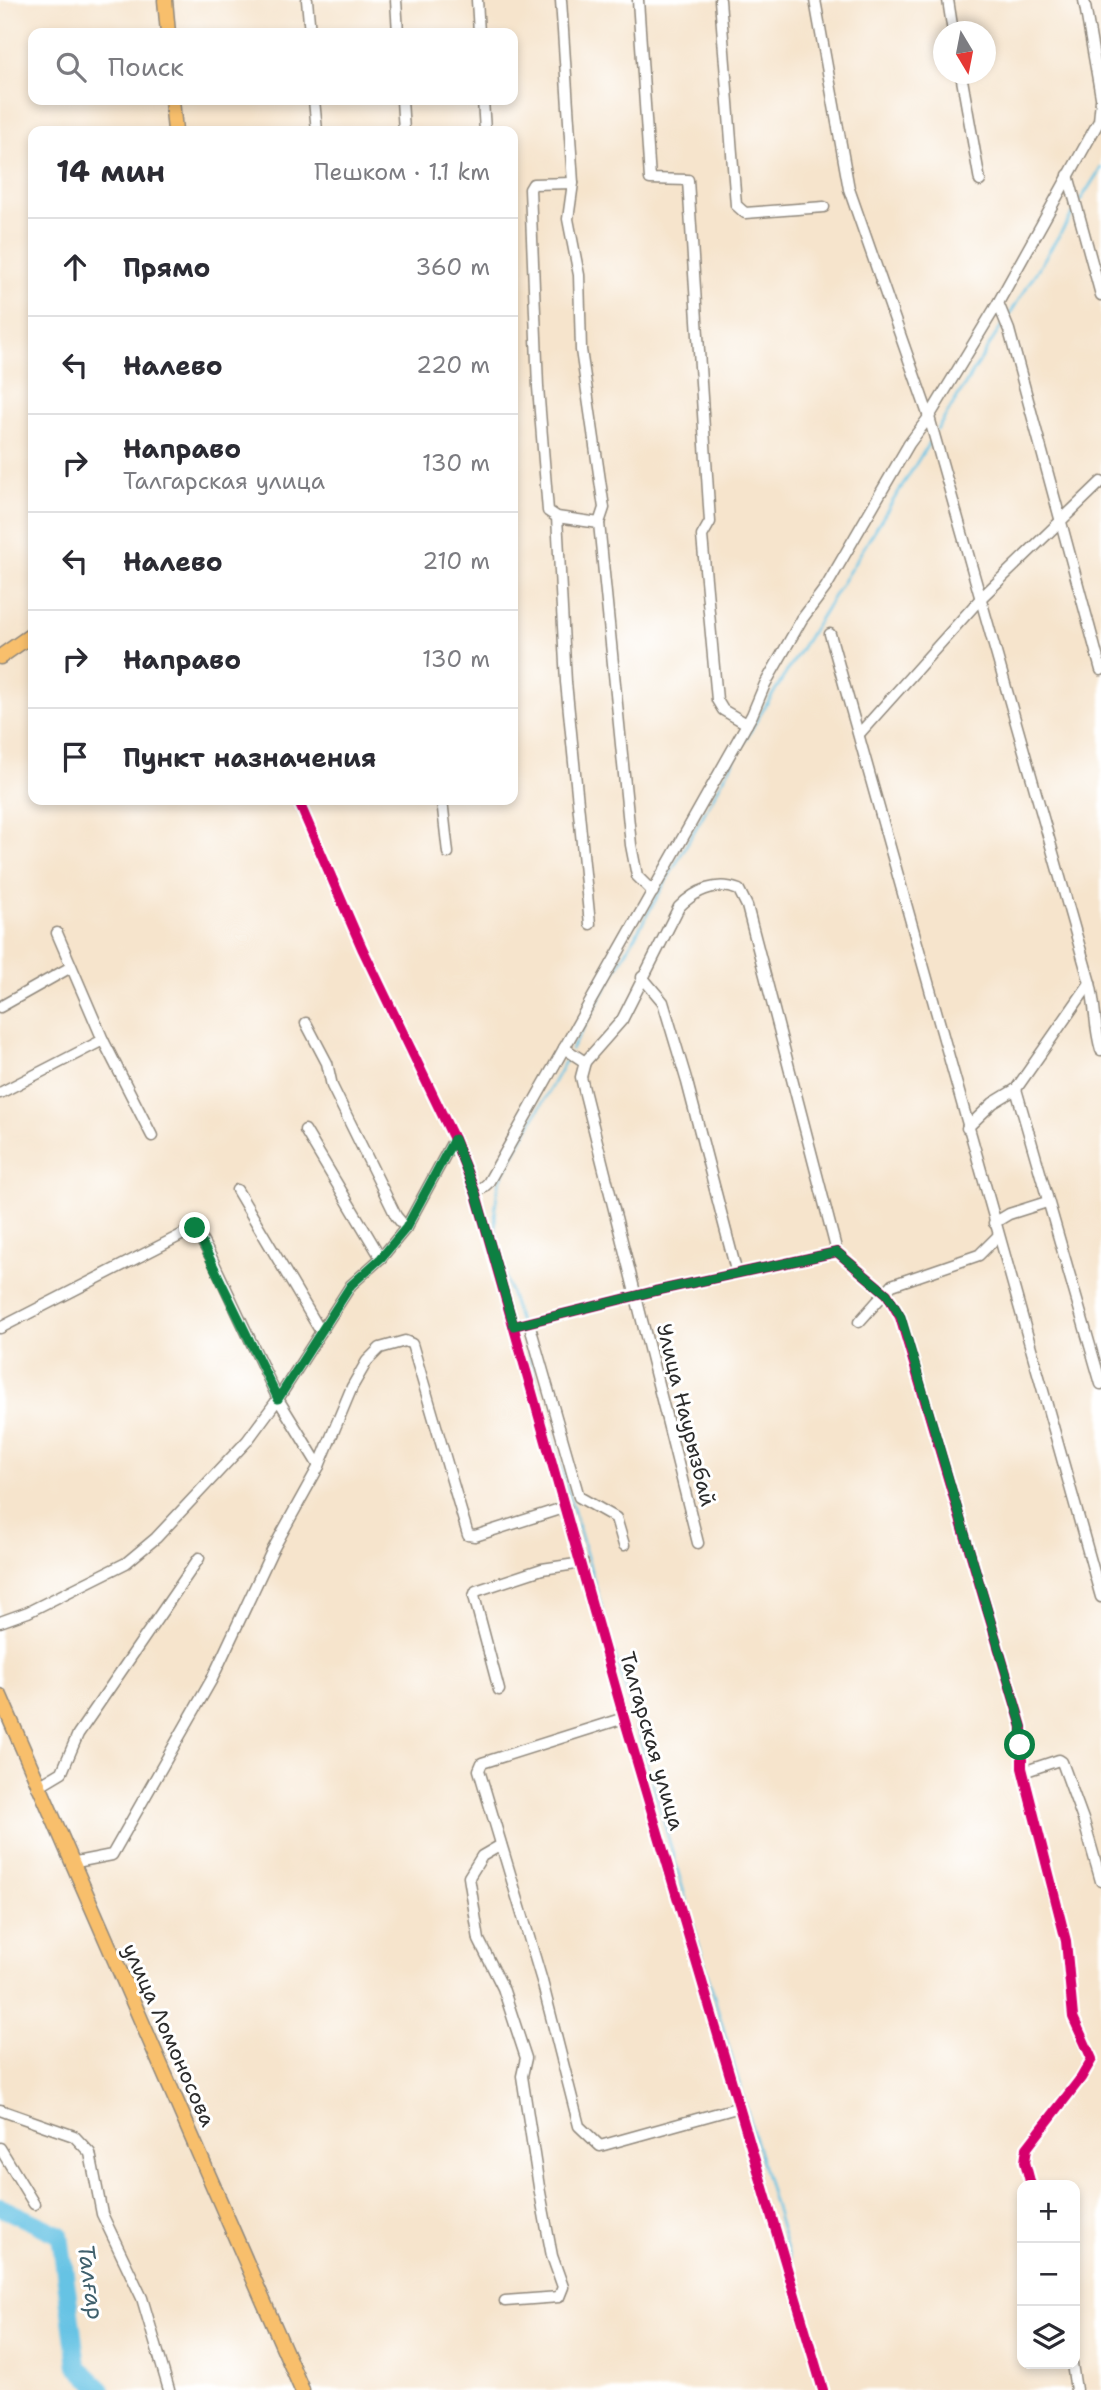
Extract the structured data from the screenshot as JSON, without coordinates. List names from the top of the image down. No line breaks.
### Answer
{"streets":{"main road":["улица Ломоносова"],"street":["Улица Наурызбай","Талгарская улица"]},"water":["Талғар"],"north":"bottom","page":{"search":"Поиск","heading":["14 мин","Пешком · 1.1 km"],"list":[["Прямо","360 m"],["Налево","220 m"],["Направо","Талгарская улица","130 m"],["Налево","210 m"],["Направо","130 m"],"Пункт назначения"],"map_buttons":["+","−"]}}
